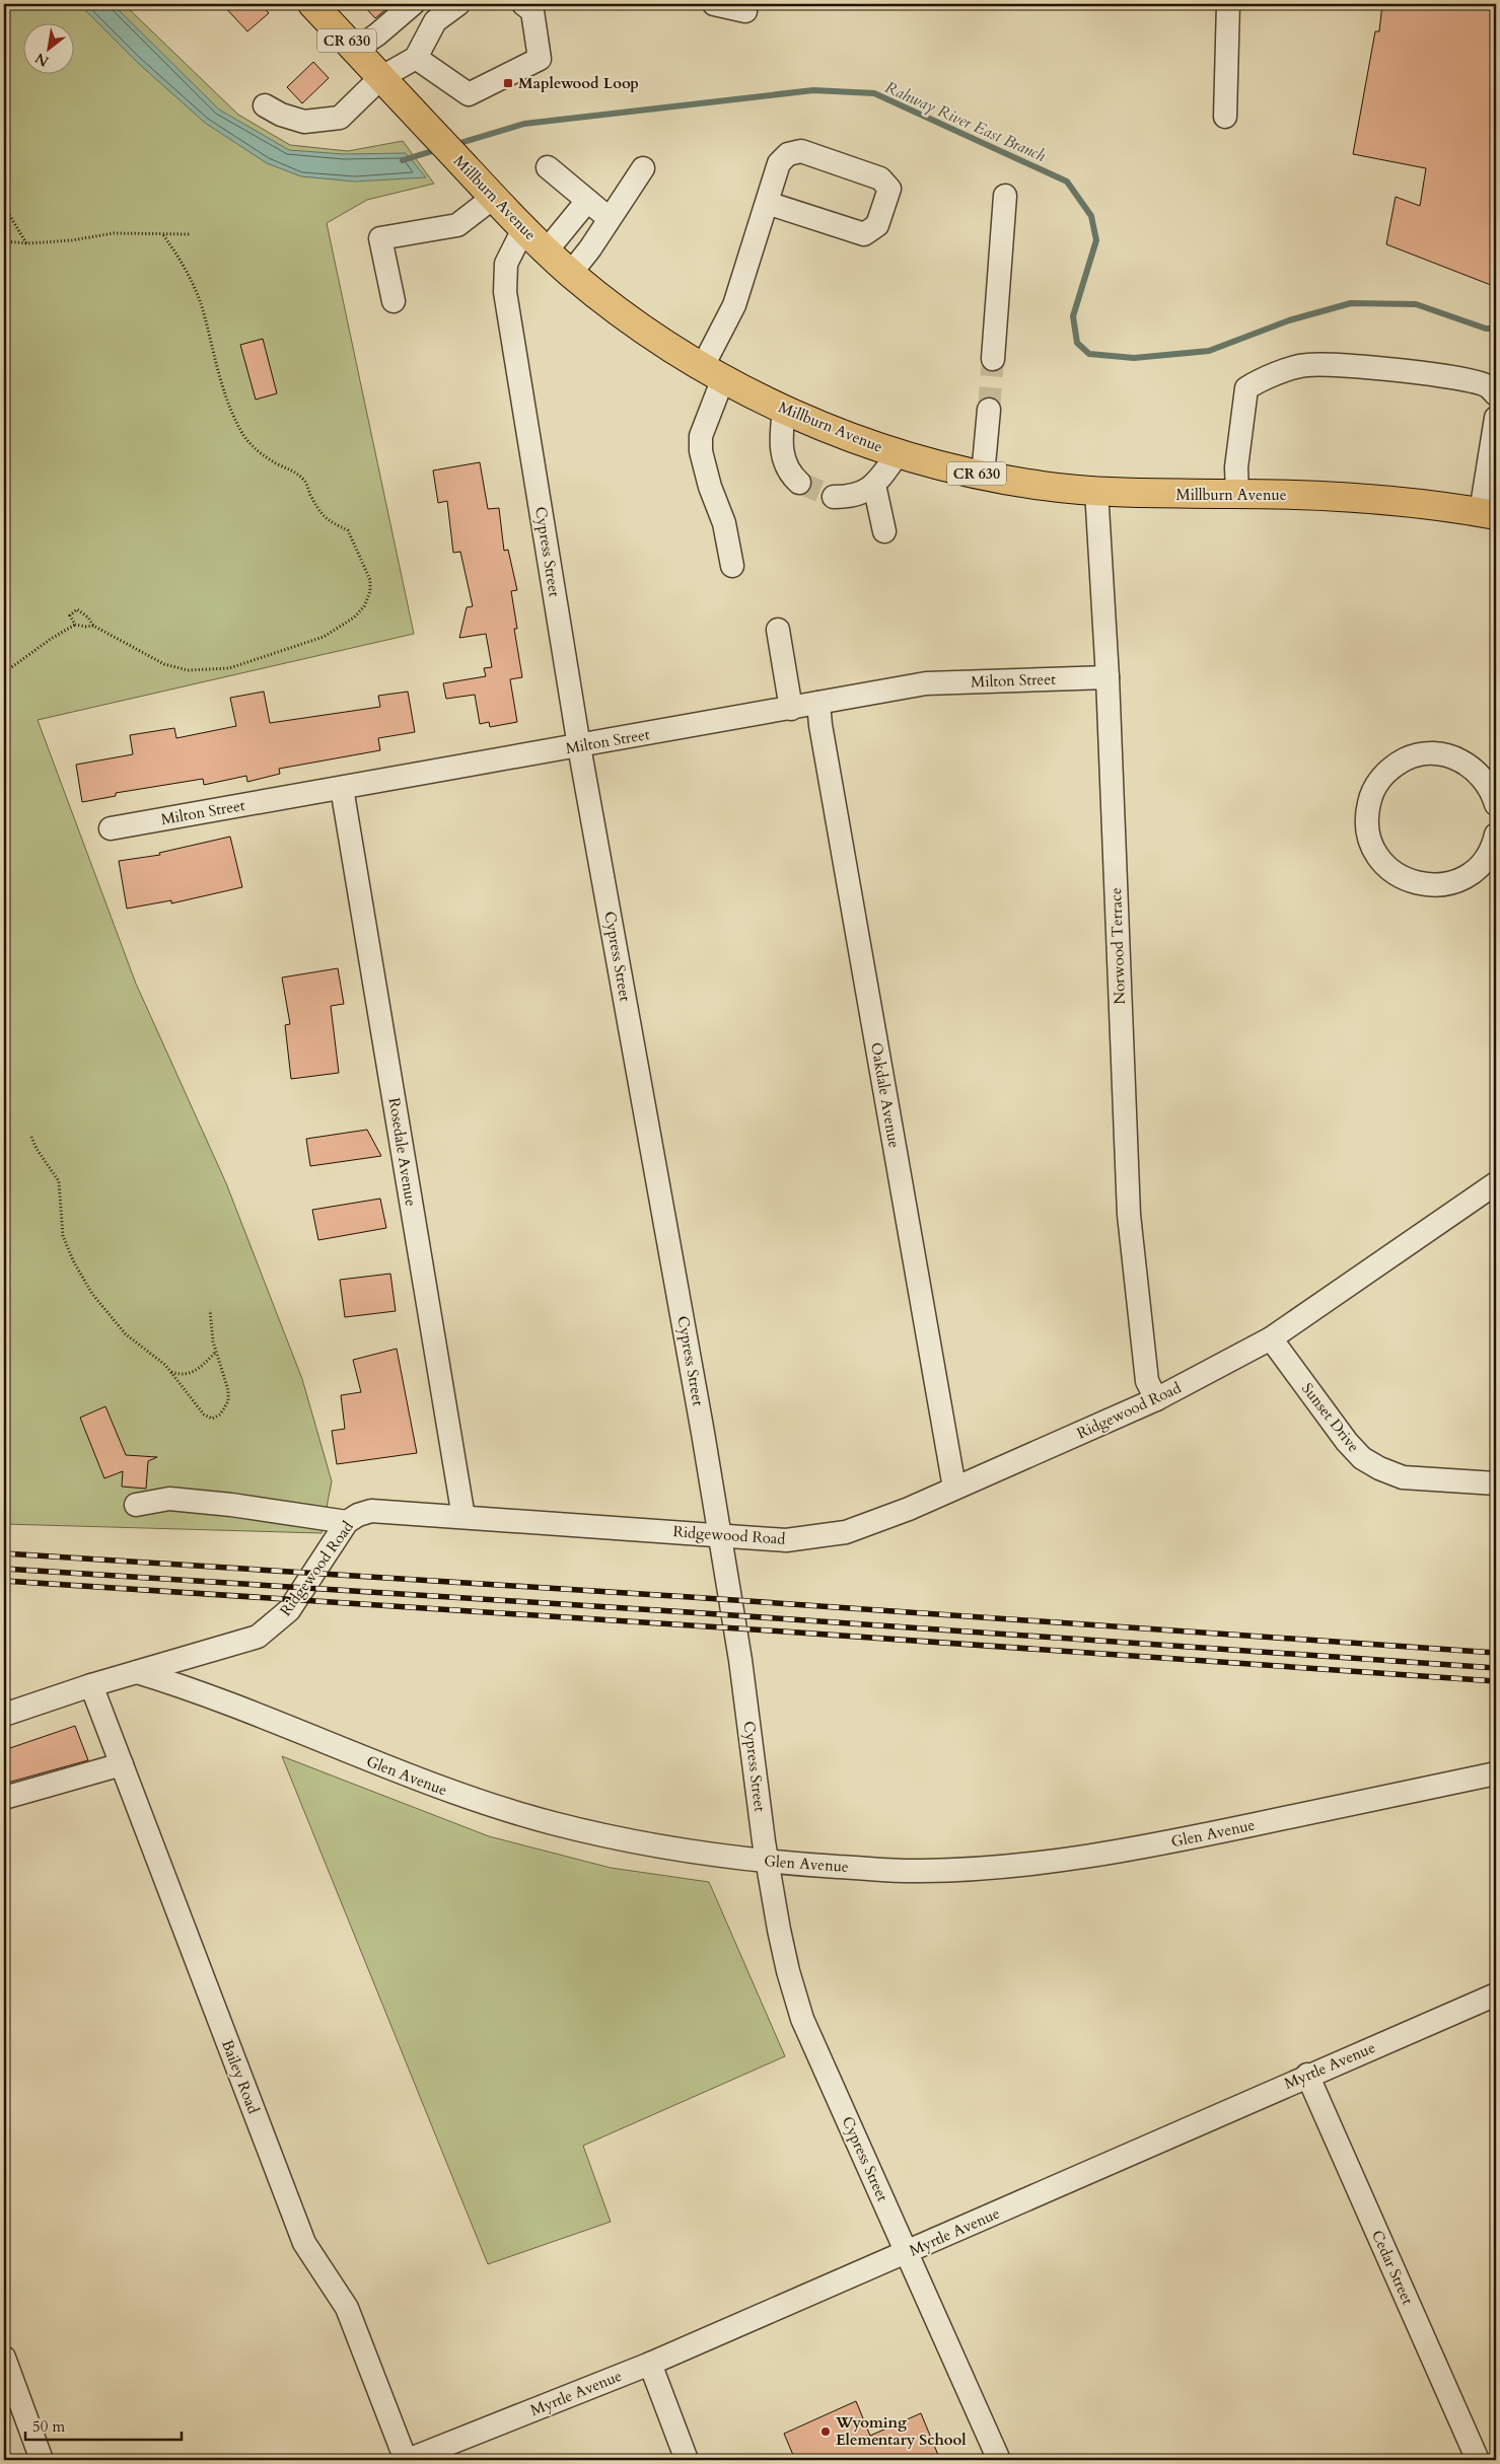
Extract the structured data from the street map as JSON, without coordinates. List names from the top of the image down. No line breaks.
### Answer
{"streets":{"main road":["CR 630","Millburn Avenue"],"street":["Cypress Street","Milton Street","Norwood Terrace","Oakdale Avenue","Rosedale Avenue","Ridgewood Road","Sunset Drive","Glen Avenue","Myrtle Avenue","Bailey Road","Cedar Street"]},"crossings":[["Millburn Avenue","Cypress Street"],["Millburn Avenue","Norwood Terrace"],["Cypress Street","Milton Street"],["Cypress Street","Ridgewood Road"],["Cypress Street","Glen Avenue"],["Cypress Street","Myrtle Avenue"],["Milton Street","Norwood Terrace"],["Milton Street","Oakdale Avenue"],["Milton Street","Rosedale Avenue"],["Norwood Terrace","Ridgewood Road"],["Oakdale Avenue","Ridgewood Road"],["Rosedale Avenue","Ridgewood Road"],["Ridgewood Road","Sunset Drive"],["Ridgewood Road","Glen Avenue"],["Ridgewood Road","Bailey Road"],["Myrtle Avenue","Bailey Road"],["Myrtle Avenue","Cedar Street"]],"water":["Rahway River East Branch"],"places":{"transit":["Maplewood Loop"],"other":["Wyoming Elementary School"]},"scale_bar":"50 m","north":"bottom left"}
